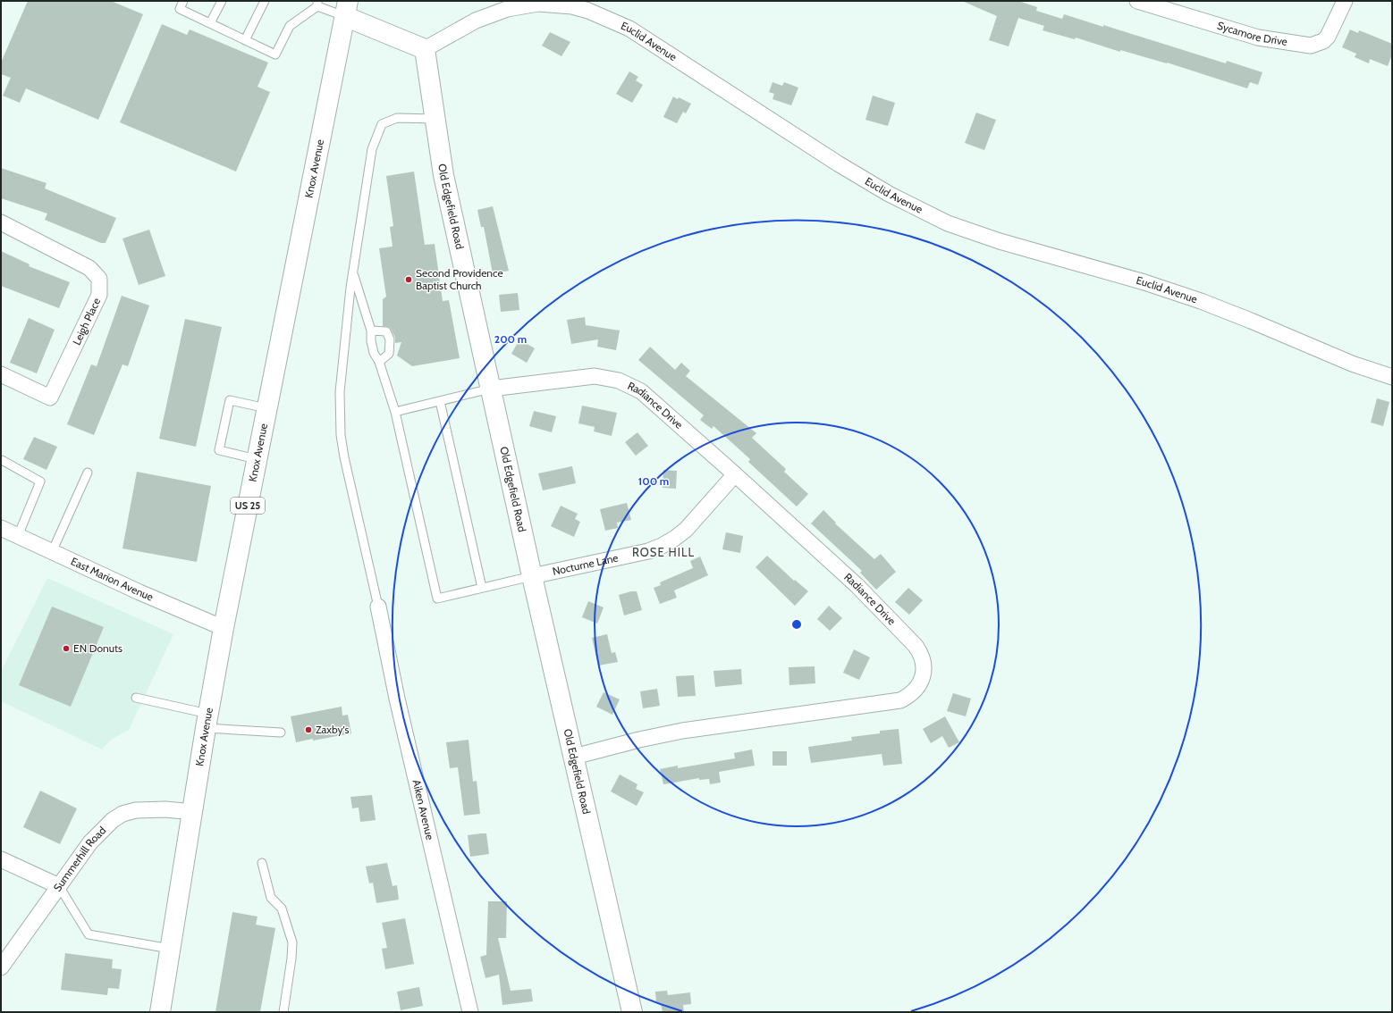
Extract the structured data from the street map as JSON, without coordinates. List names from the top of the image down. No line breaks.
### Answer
{"streets":{"street":["Sycamore Drive","Euclid Avenue","Knox Avenue","Old Edgefield Road","Leigh Place","Radiance Drive","US 25","Nocturne Lane","East Marion Avenue","Aiken Avenue","Summerhill Road"]},"crossings":[["Euclid Avenue","Old Edgefield Road"],["Knox Avenue","East Marion Avenue"],["Knox Avenue","Summerhill Road"],["Old Edgefield Road","Radiance Drive"],["Old Edgefield Road","Nocturne Lane"],["Radiance Drive","Nocturne Lane"]],"districts":["ROSE HILL"],"places":["Second Providence Baptist Church","EN Donuts","Zaxby's"],"rings":["200 m","100 m"]}
